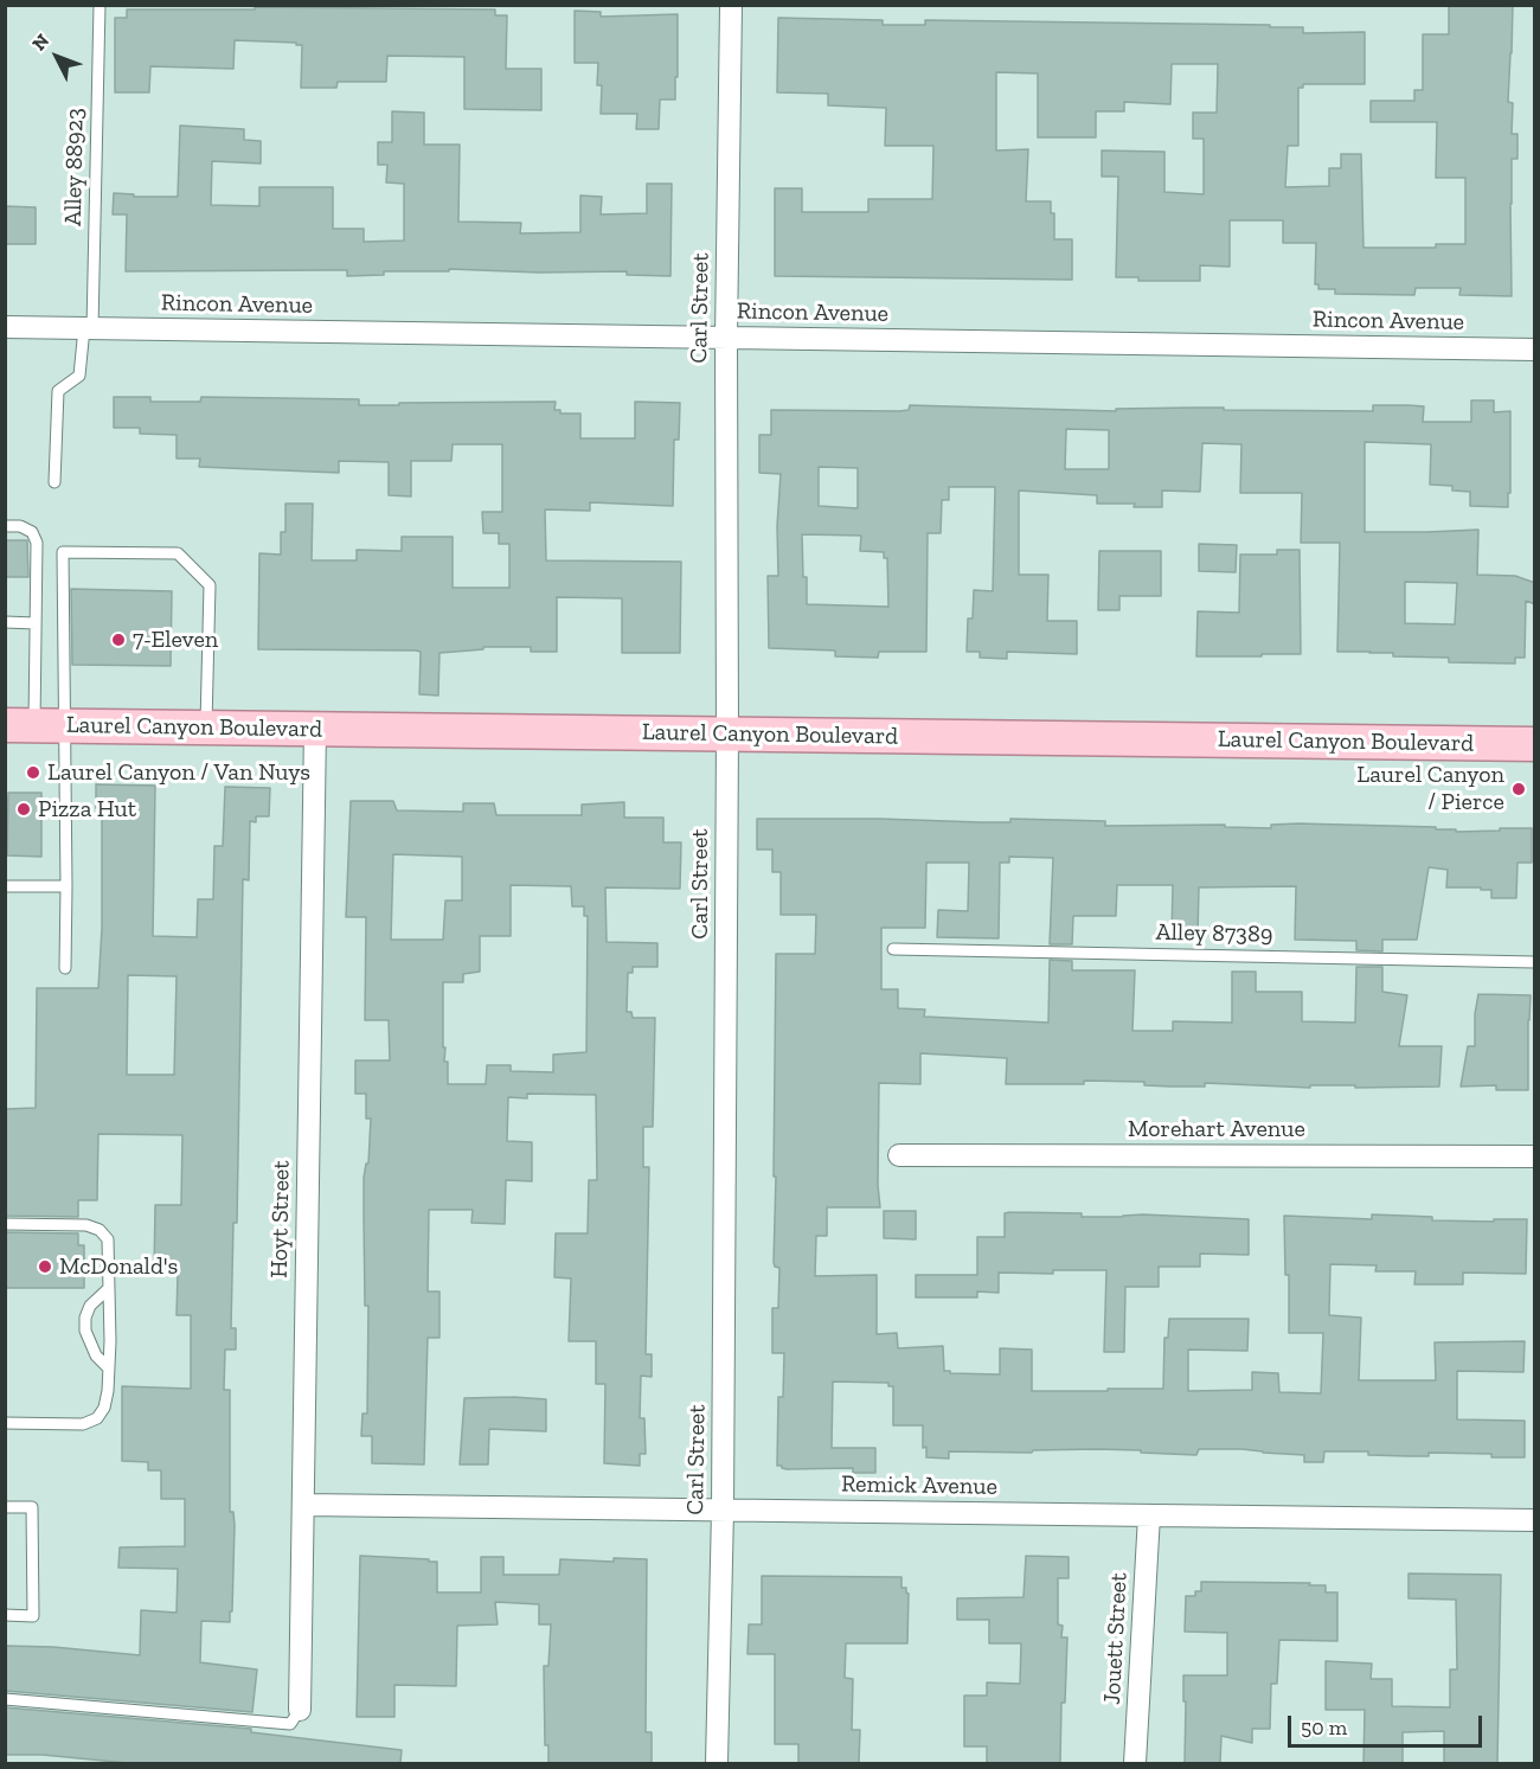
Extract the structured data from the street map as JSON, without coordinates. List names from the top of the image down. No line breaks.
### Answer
{"streets":{"main road":["Laurel Canyon Boulevard"],"street":["Rincon Avenue","Carl Street","Morehart Avenue","Hoyt Street","Remick Avenue","Jouett Street"],"lane":["Alley 88923","Alley 87389"]},"crossings":[["Alley 88923","Rincon Avenue"],["Rincon Avenue","Carl Street"],["Carl Street","Laurel Canyon Boulevard"],["Carl Street","Remick Avenue"],["Laurel Canyon Boulevard","Hoyt Street"],["Hoyt Street","Remick Avenue"],["Remick Avenue","Jouett Street"]],"places":["7-Eleven","Laurel Canyon / Van Nuys","Laurel Canyon / Pierce","Pizza Hut","McDonald's"],"scale_bar":"50 m","north":"top left"}
